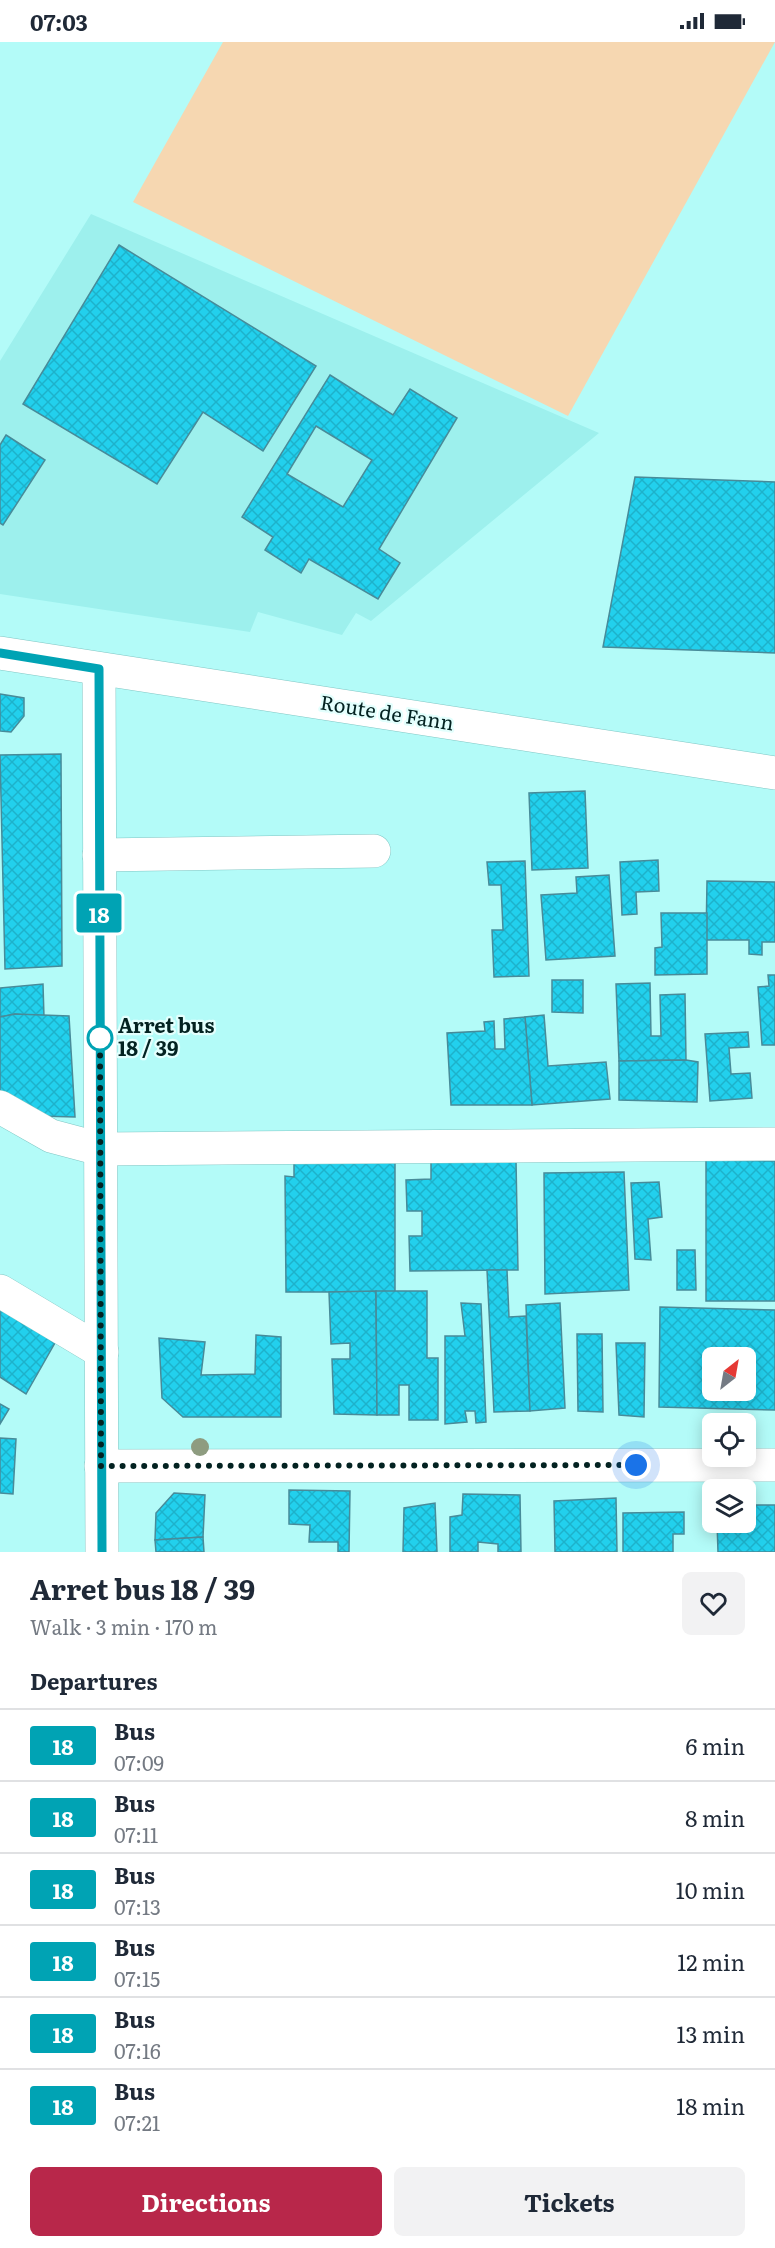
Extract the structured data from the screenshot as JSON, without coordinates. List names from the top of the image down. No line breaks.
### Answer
{"streets":{"street":["Route de Fann"]},"places":["Arret bus 18 / 39"],"lines":["bus line 18"],"north":"top right","page":{"status":"07:03","on_map":"18","heading":[["Arret bus 18 / 39","Walk · 3 min · 170 m"],"Departures"],"list":[{"mark":"18","name":"Bus","note":"07:09","value":"6 min"},{"mark":"18","name":"Bus","note":"07:11","value":"8 min"},{"mark":"18","name":"Bus","note":"07:13","value":"10 min"},{"mark":"18","name":"Bus","note":"07:15","value":"12 min"},{"mark":"18","name":"Bus","note":"07:16","value":"13 min"},{"mark":"18","name":"Bus","note":"07:21","value":"18 min"}],"buttons":["Directions","Tickets"]}}
